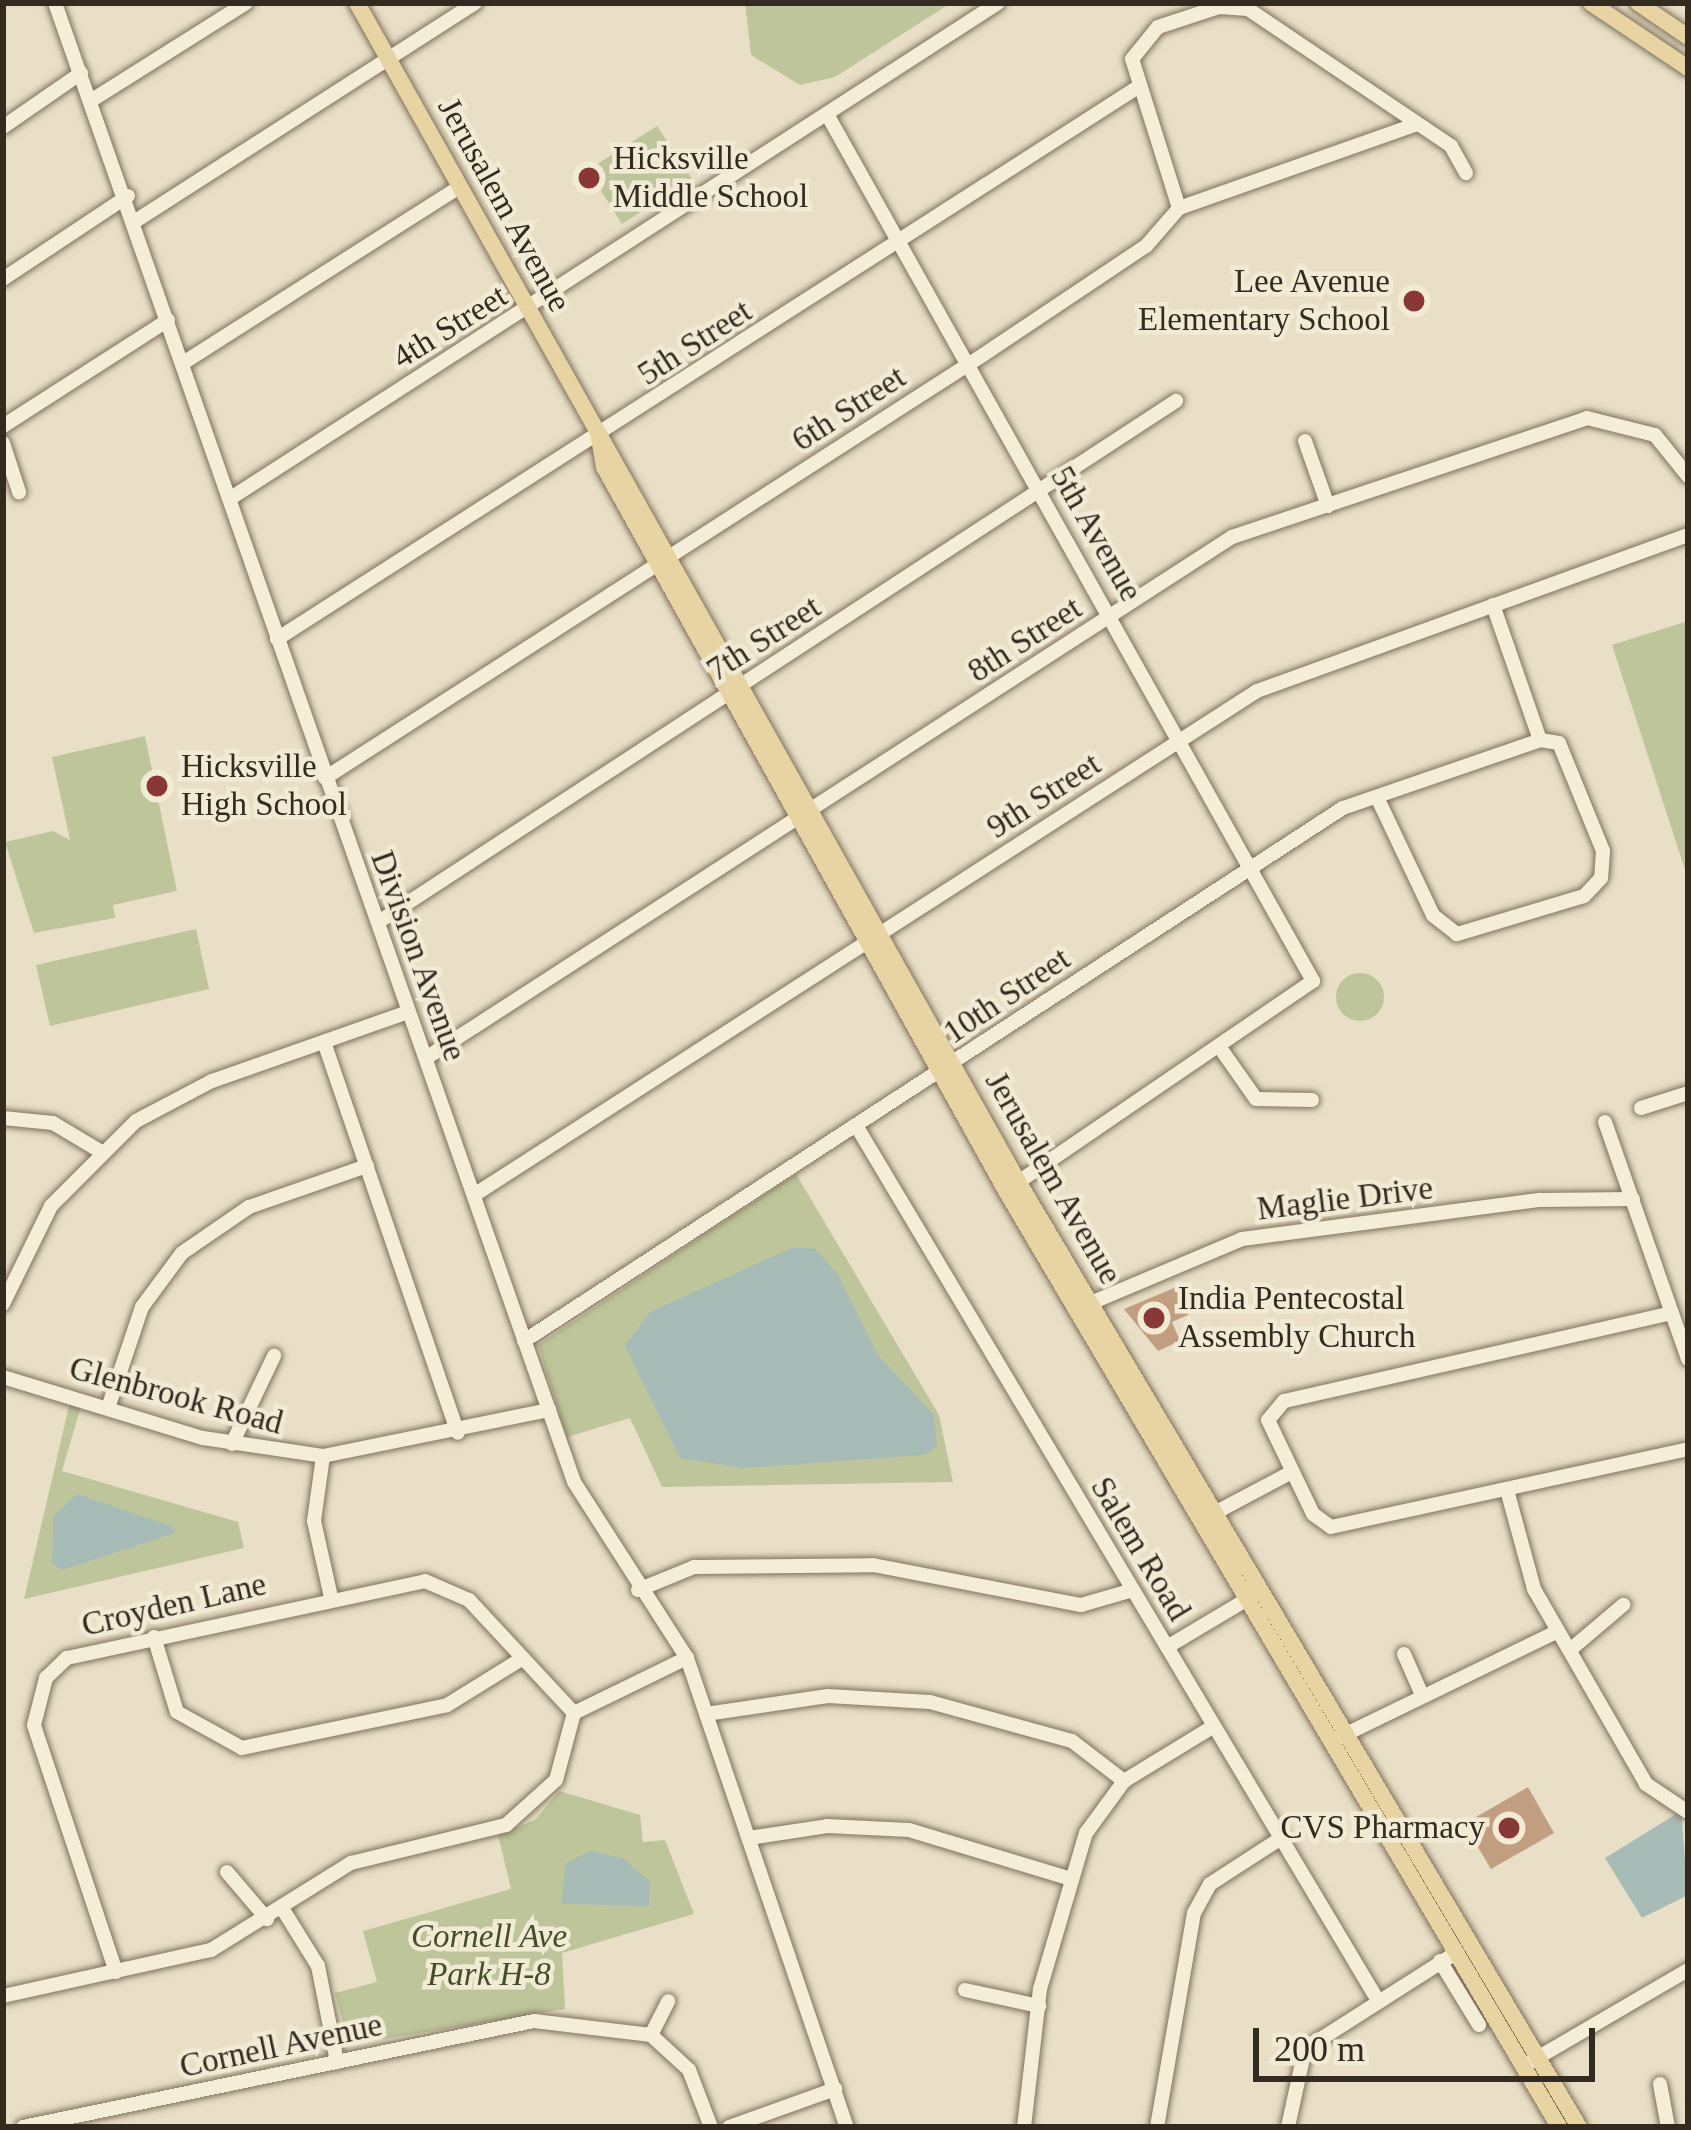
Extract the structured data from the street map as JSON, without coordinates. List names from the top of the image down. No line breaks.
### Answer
{"streets":{"main road":["Jerusalem Avenue"],"street":["4th Street","5th Street","6th Street","5th Avenue","7th Street","8th Street","9th Street","Division Avenue","10th Street","Maglie Drive","Glenbrook Road","Salem Road","Croyden Lane","Cornell Avenue"]},"crossings":[["Jerusalem Avenue","4th Street"],["Jerusalem Avenue","5th Street"],["Jerusalem Avenue","6th Street"],["Jerusalem Avenue","7th Street"],["Jerusalem Avenue","8th Street"],["Jerusalem Avenue","9th Street"],["Jerusalem Avenue","10th Street"],["Jerusalem Avenue","Maglie Drive"],["4th Street","5th Avenue"],["4th Street","Division Avenue"],["5th Street","5th Avenue"],["5th Street","Division Avenue"],["6th Street","5th Avenue"],["6th Street","Division Avenue"],["5th Avenue","7th Street"],["5th Avenue","8th Street"],["5th Avenue","9th Street"],["5th Avenue","10th Street"],["7th Street","Division Avenue"],["8th Street","Division Avenue"],["9th Street","Division Avenue"],["Division Avenue","10th Street"],["Division Avenue","Glenbrook Road"],["10th Street","Salem Road"]],"parks":["Cornell Ave Park H-8"],"places":["Hicksville Middle School","Lee Avenue Elementary School","Hicksville High School","India Pentecostal Assembly Church","CVS Pharmacy"],"scale_bar":"200 m"}
